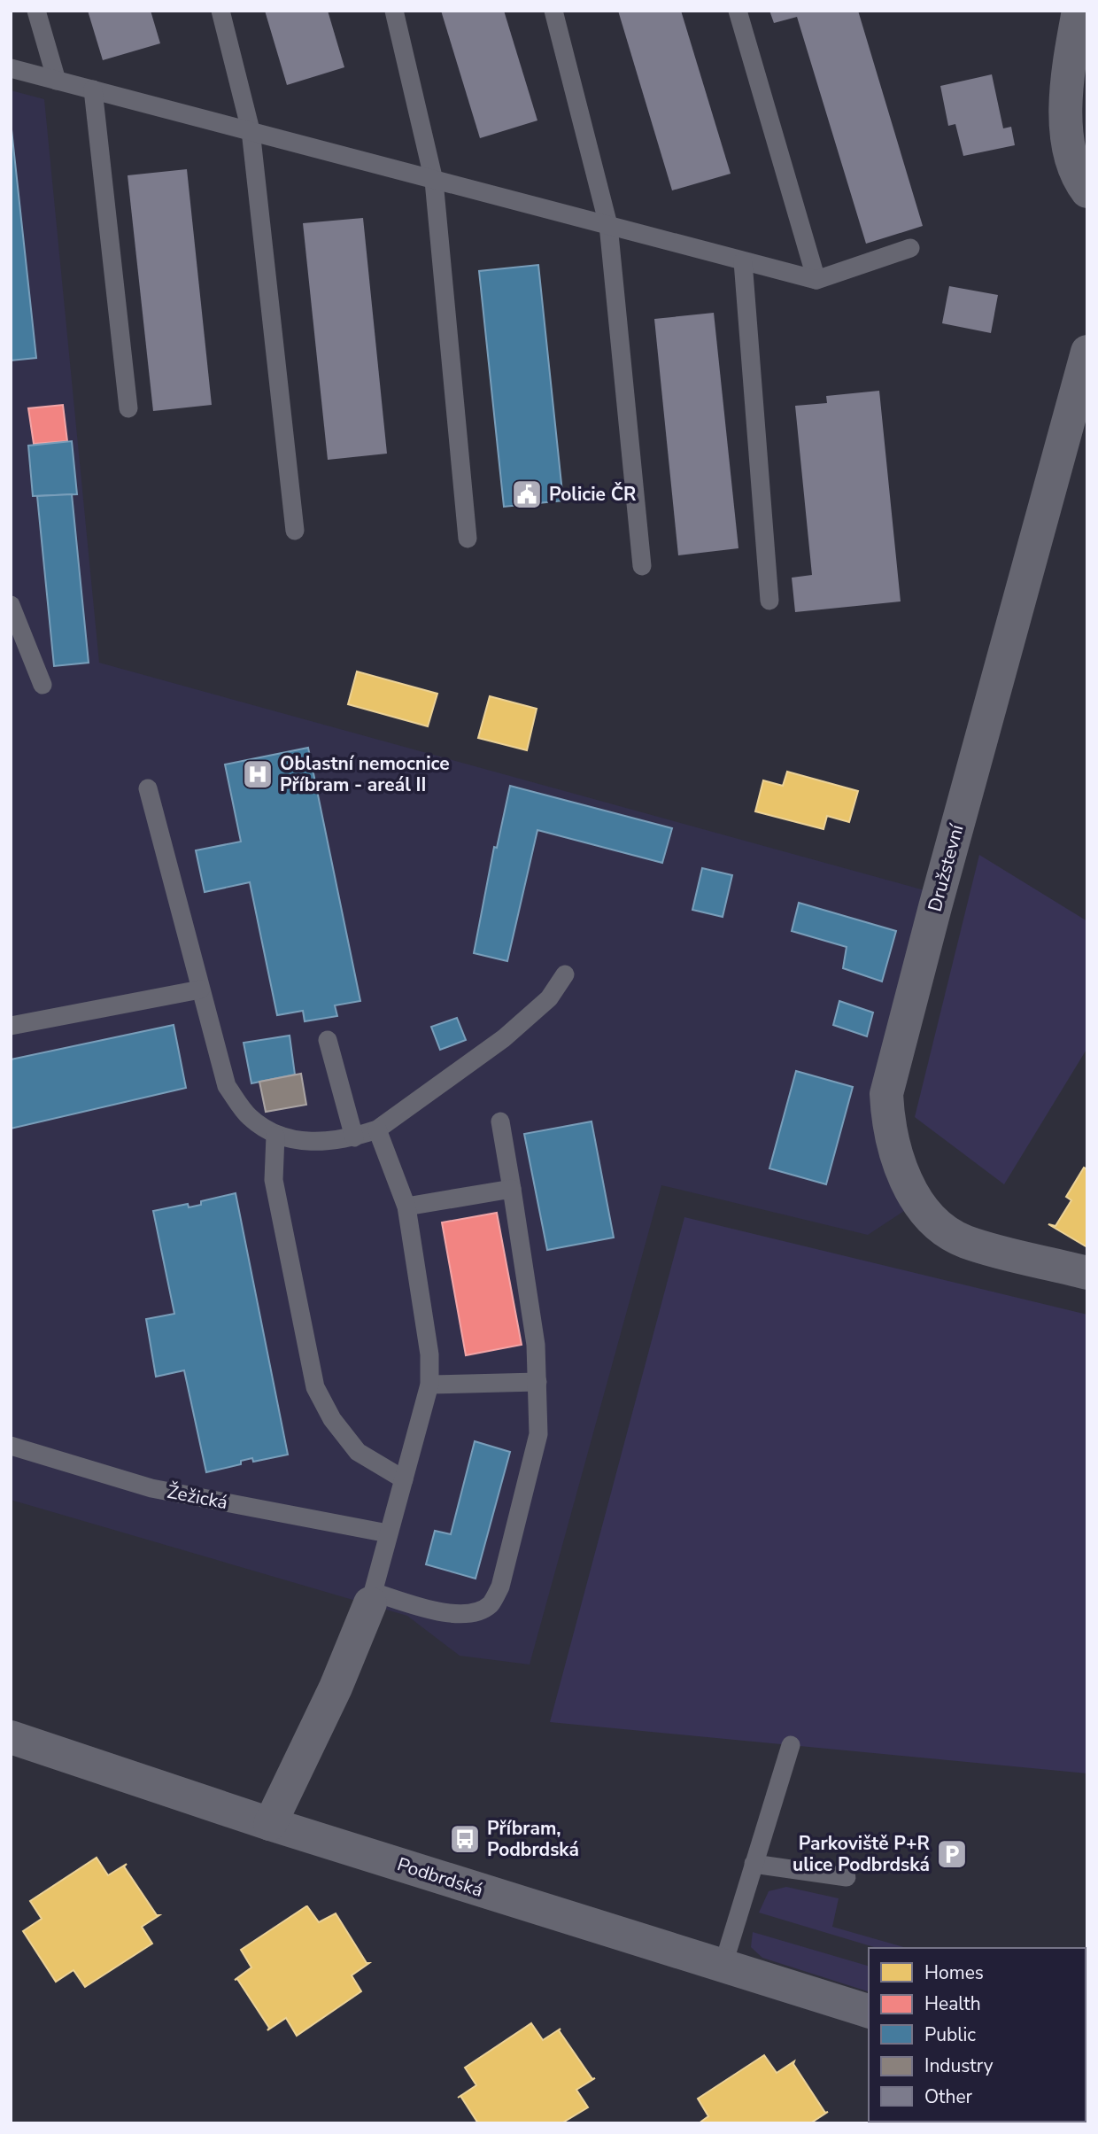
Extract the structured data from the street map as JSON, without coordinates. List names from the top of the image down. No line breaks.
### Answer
{"streets":{"street":["Družstevní","Podbrdská"],"lane":["Žežická"]},"places":{"public building":["Policie ČR"],"hospital":["Oblastní nemocnice Příbram - areál II"],"bus stop":["Příbram, Podbrdská"],"parking":["Parkoviště P+R ulice Podbrdská"]},"legend":["Homes","Health","Public","Industry","Other"]}
